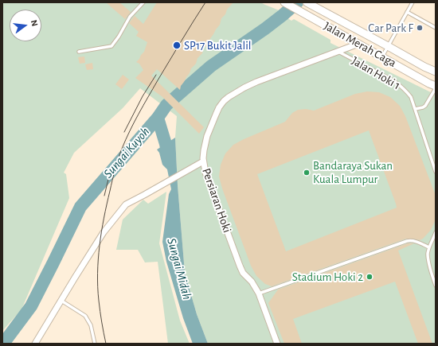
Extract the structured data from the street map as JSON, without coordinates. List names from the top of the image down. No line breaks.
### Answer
{"streets":{"street":["Jalan Merah Caga","Persiaran Hoki"],"lane":["Jalan Hoki 1"]},"crossings":[["Jalan Merah Caga","Persiaran Hoki"],["Jalan Hoki 1","Persiaran Hoki"]],"water":["Sungai Kuyoh","Sungai Midah"],"places":["Car Park F","SP17 Bukit Jalil","Bandaraya Sukan Kuala Lumpur","Stadium Hoki 2"],"north":"right"}
